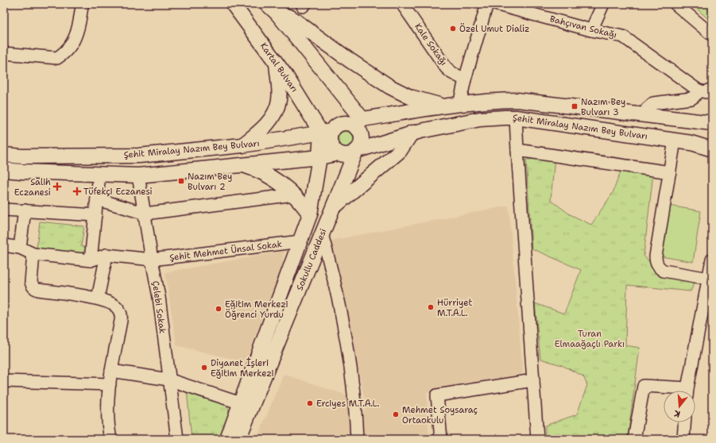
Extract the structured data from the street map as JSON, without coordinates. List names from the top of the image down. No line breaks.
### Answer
{"streets":{"main road":["Kartal Bulvarı","Şehit Miralay Nazım Bey Bulvarı","Sokullu Caddesi"],"street":["Bahçıvan Sokağı","Kale Sokağı","Şehit Mehmet Ünsal Sokak","Çelebi Sokak"]},"crossings":[["Kartal Bulvarı","Şehit Miralay Nazım Bey Bulvarı"],["Kartal Bulvarı","Sokullu Caddesi"],["Şehit Miralay Nazım Bey Bulvarı","Sokullu Caddesi"],["Şehit Mehmet Ünsal Sokak","Sokullu Caddesi"],["Şehit Mehmet Ünsal Sokak","Çelebi Sokak"]],"parks":["Turan Elmaağaçlı Parkı"],"places":{"other":["Özel Umut Dializ","Hürriyet M.T.A.L.","Eğitim Merkezi Öğrenci Yurdu","Diyanet İşleri Eğitim Merkezi","Erciyes M.T.A.L.","Mehmet Soysaraç Ortaokulu"],"transit":["Nazım Bey Bulvarı 3","Nazım Bey Bulvarı 2"],"health":["Salih Eczanesi","Tüfekçi Eczanesi"]},"north":"bottom"}
